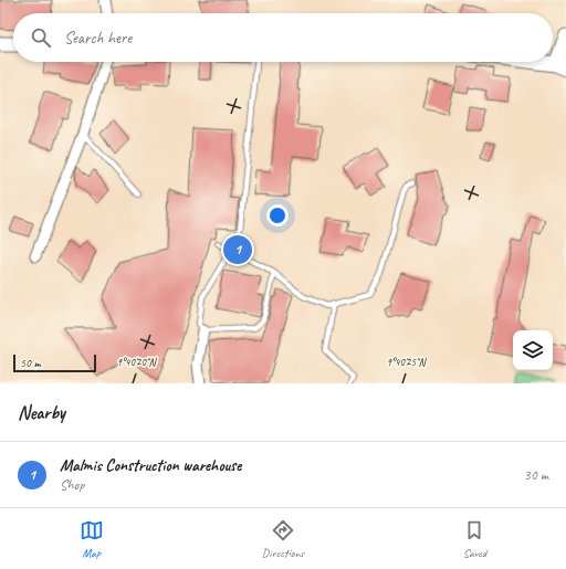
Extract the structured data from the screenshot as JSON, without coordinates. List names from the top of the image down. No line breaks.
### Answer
{"scale_bar":"50 m","page":{"search":"Search here","pins":"1","scale":"50 m","heading":"Nearby","list":[{"mark":"1","name":"Malmis Construction warehouse","note":"Shop","value":"30 m"}],"nav":["Map","Directions","Saved"]},"coordinates":["9°40'20\"N","9°40'25\"N"]}
